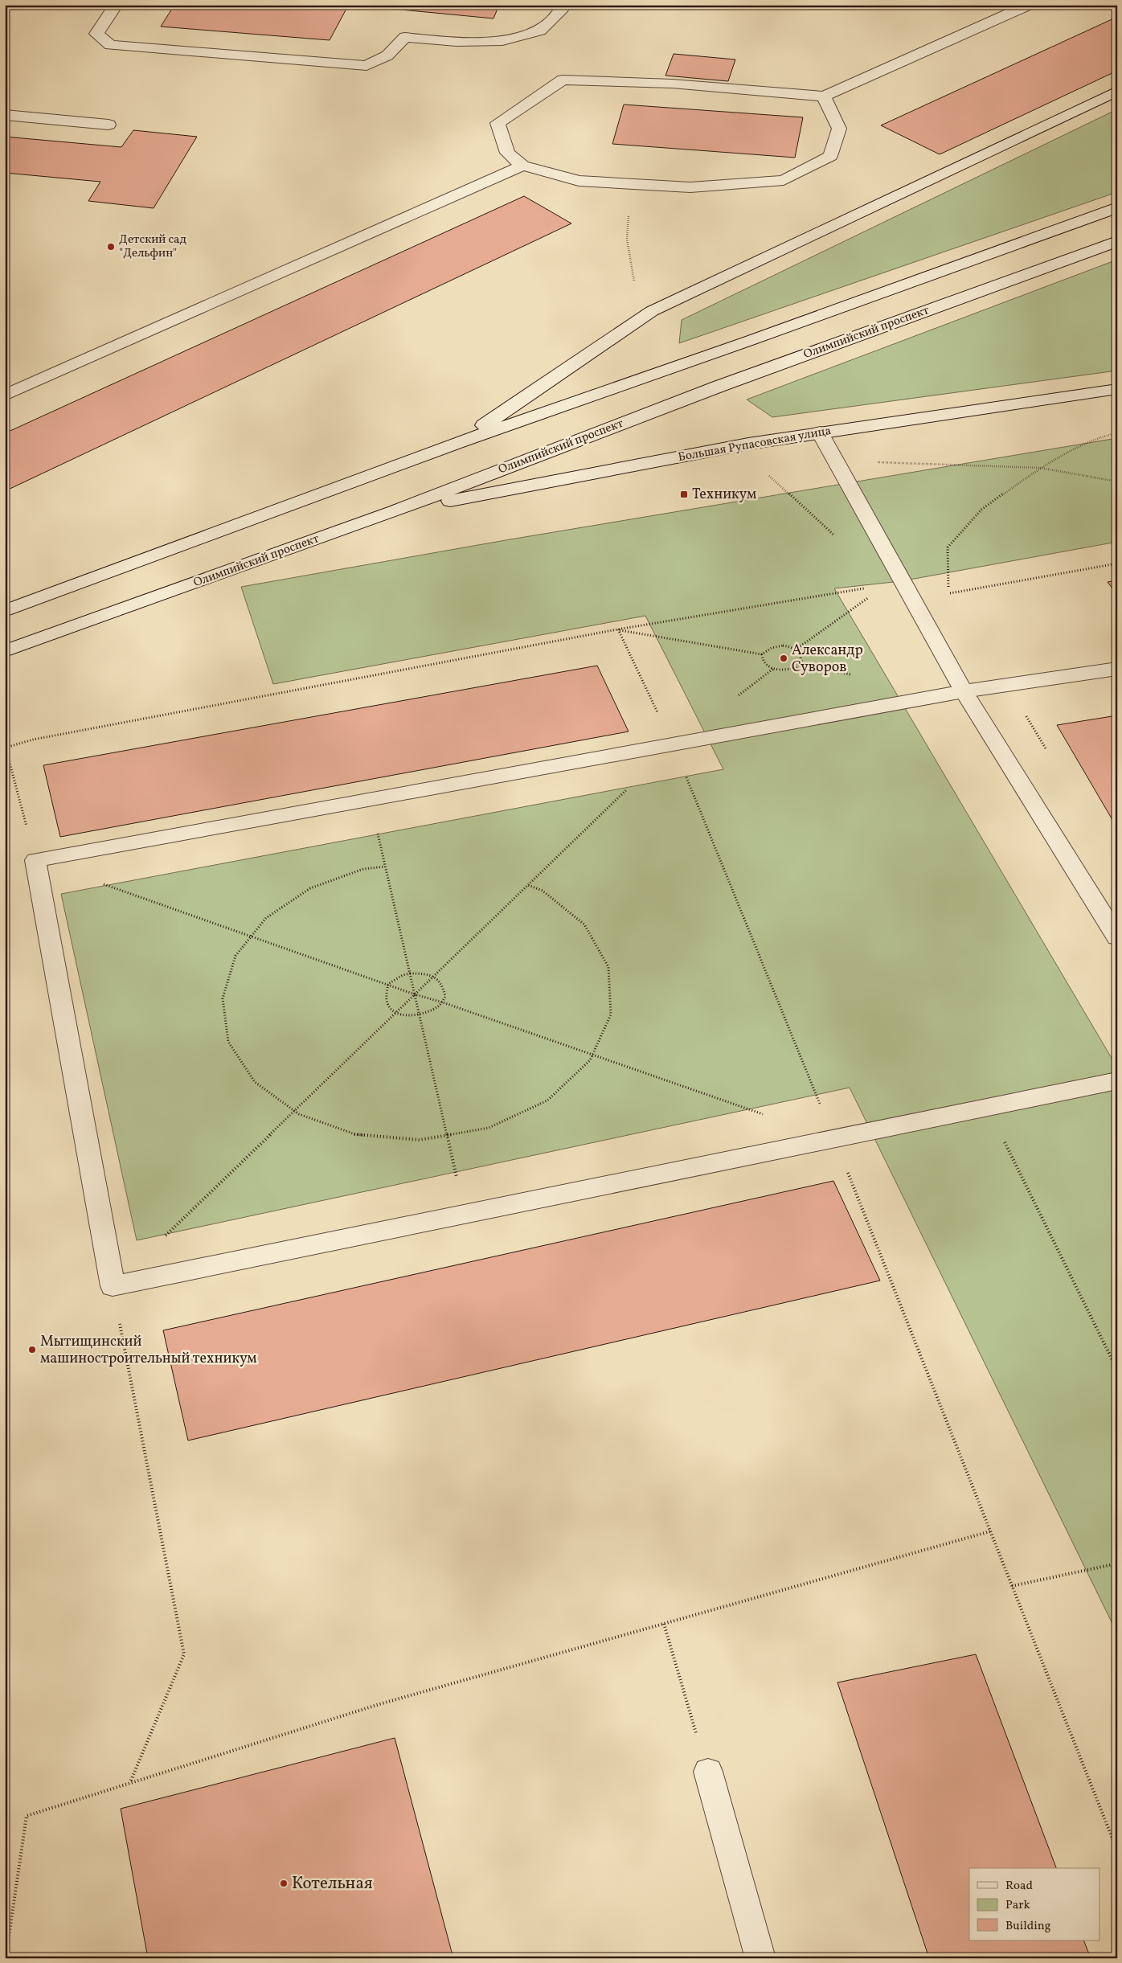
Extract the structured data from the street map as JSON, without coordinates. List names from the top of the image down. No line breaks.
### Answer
{"streets":{"main road":["Олимпийский проспект","Большая Рупасовская улица"]},"crossings":[["Олимпийский проспект","Большая Рупасовская улица"]],"places":{"other":["Детский сад \"Дельфин\"","Александр Суворов","Мытищинский машиностроительный техникум","Котельная"],"transit":["Техникум"]},"legend":["Road","Park","Building"]}
